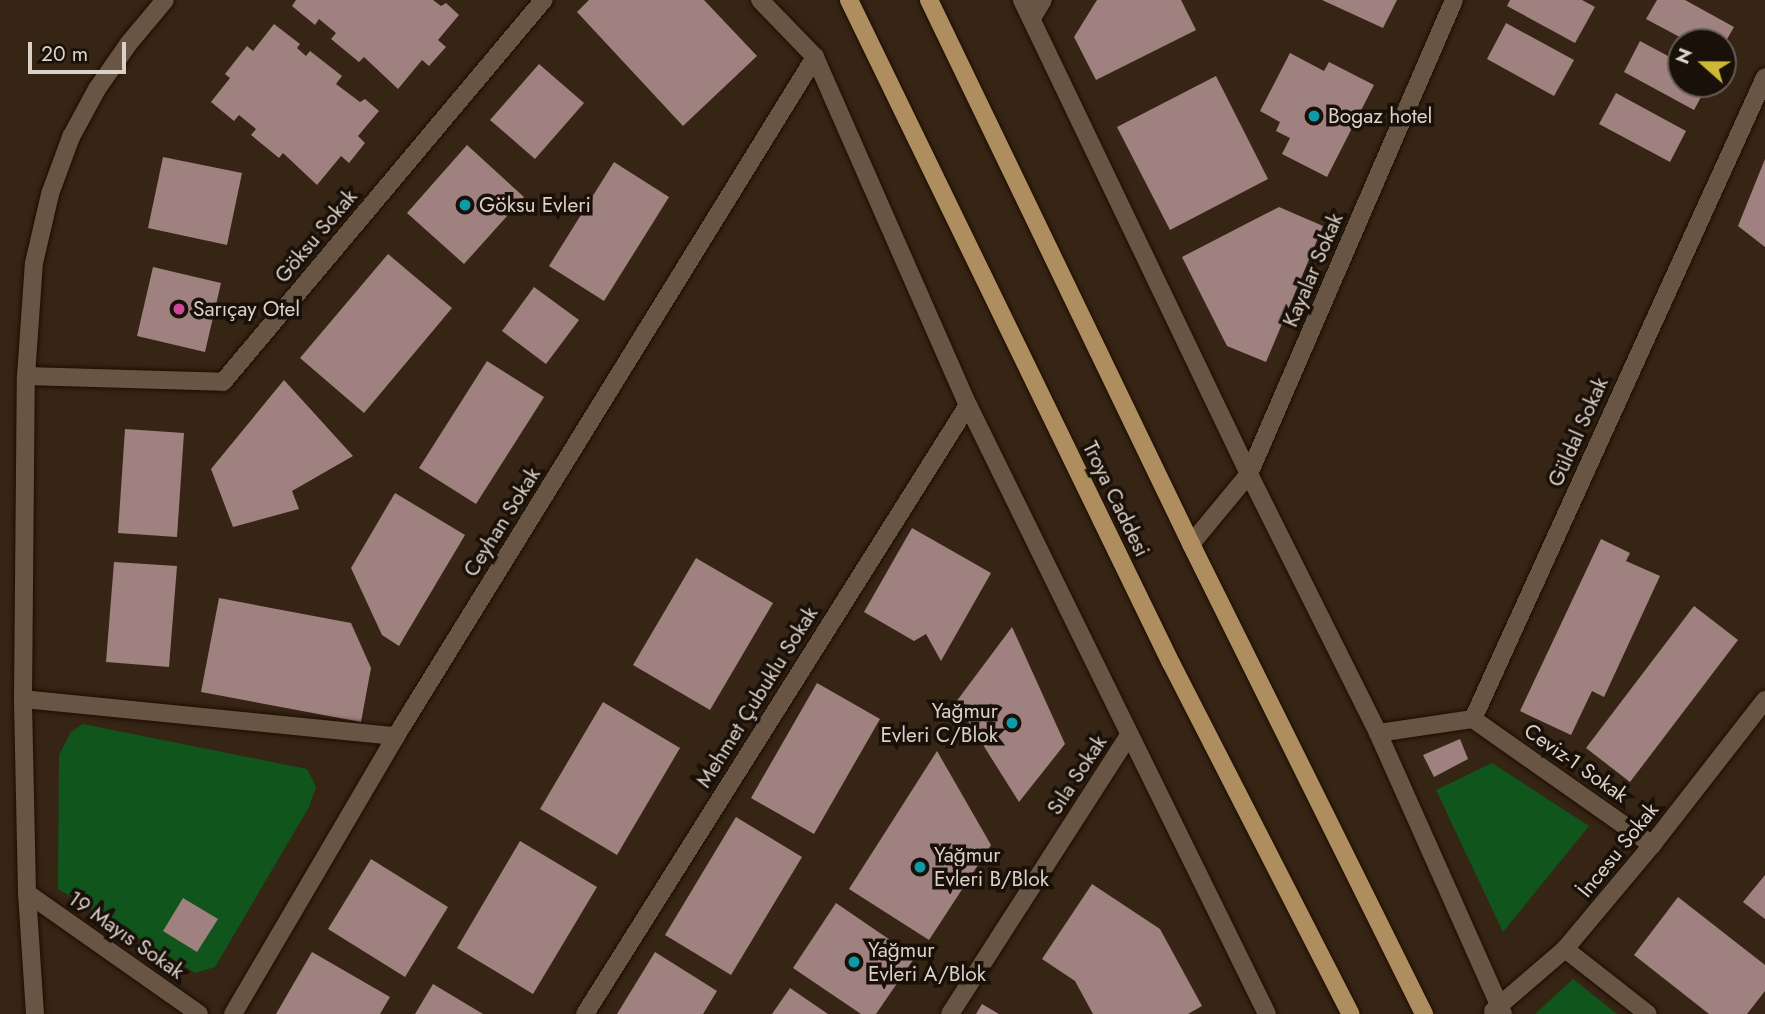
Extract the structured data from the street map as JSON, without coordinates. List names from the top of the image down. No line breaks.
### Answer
{"streets":{"main road":["Troya Caddesi"],"street":["Göksu Sokak","Kayalar Sokak","Güldal Sokak","Ceyhan Sokak","Mehmet Çubuklu Sokak","Ceviz-1 Sokak","Sıla Sokak","İncesu Sokak","19 Mayıs Sokak"]},"crossings":[["Güldal Sokak","Ceviz-1 Sokak"],["Ceviz-1 Sokak","İncesu Sokak"]],"places":["Bogaz hotel","Göksu Evleri","Sarıçay Otel","Yağmur Evleri C/Blok","Yağmur Evleri B/Blok","Yağmur Evleri A/Blok"],"scale_bar":"20 m","north":"left"}
